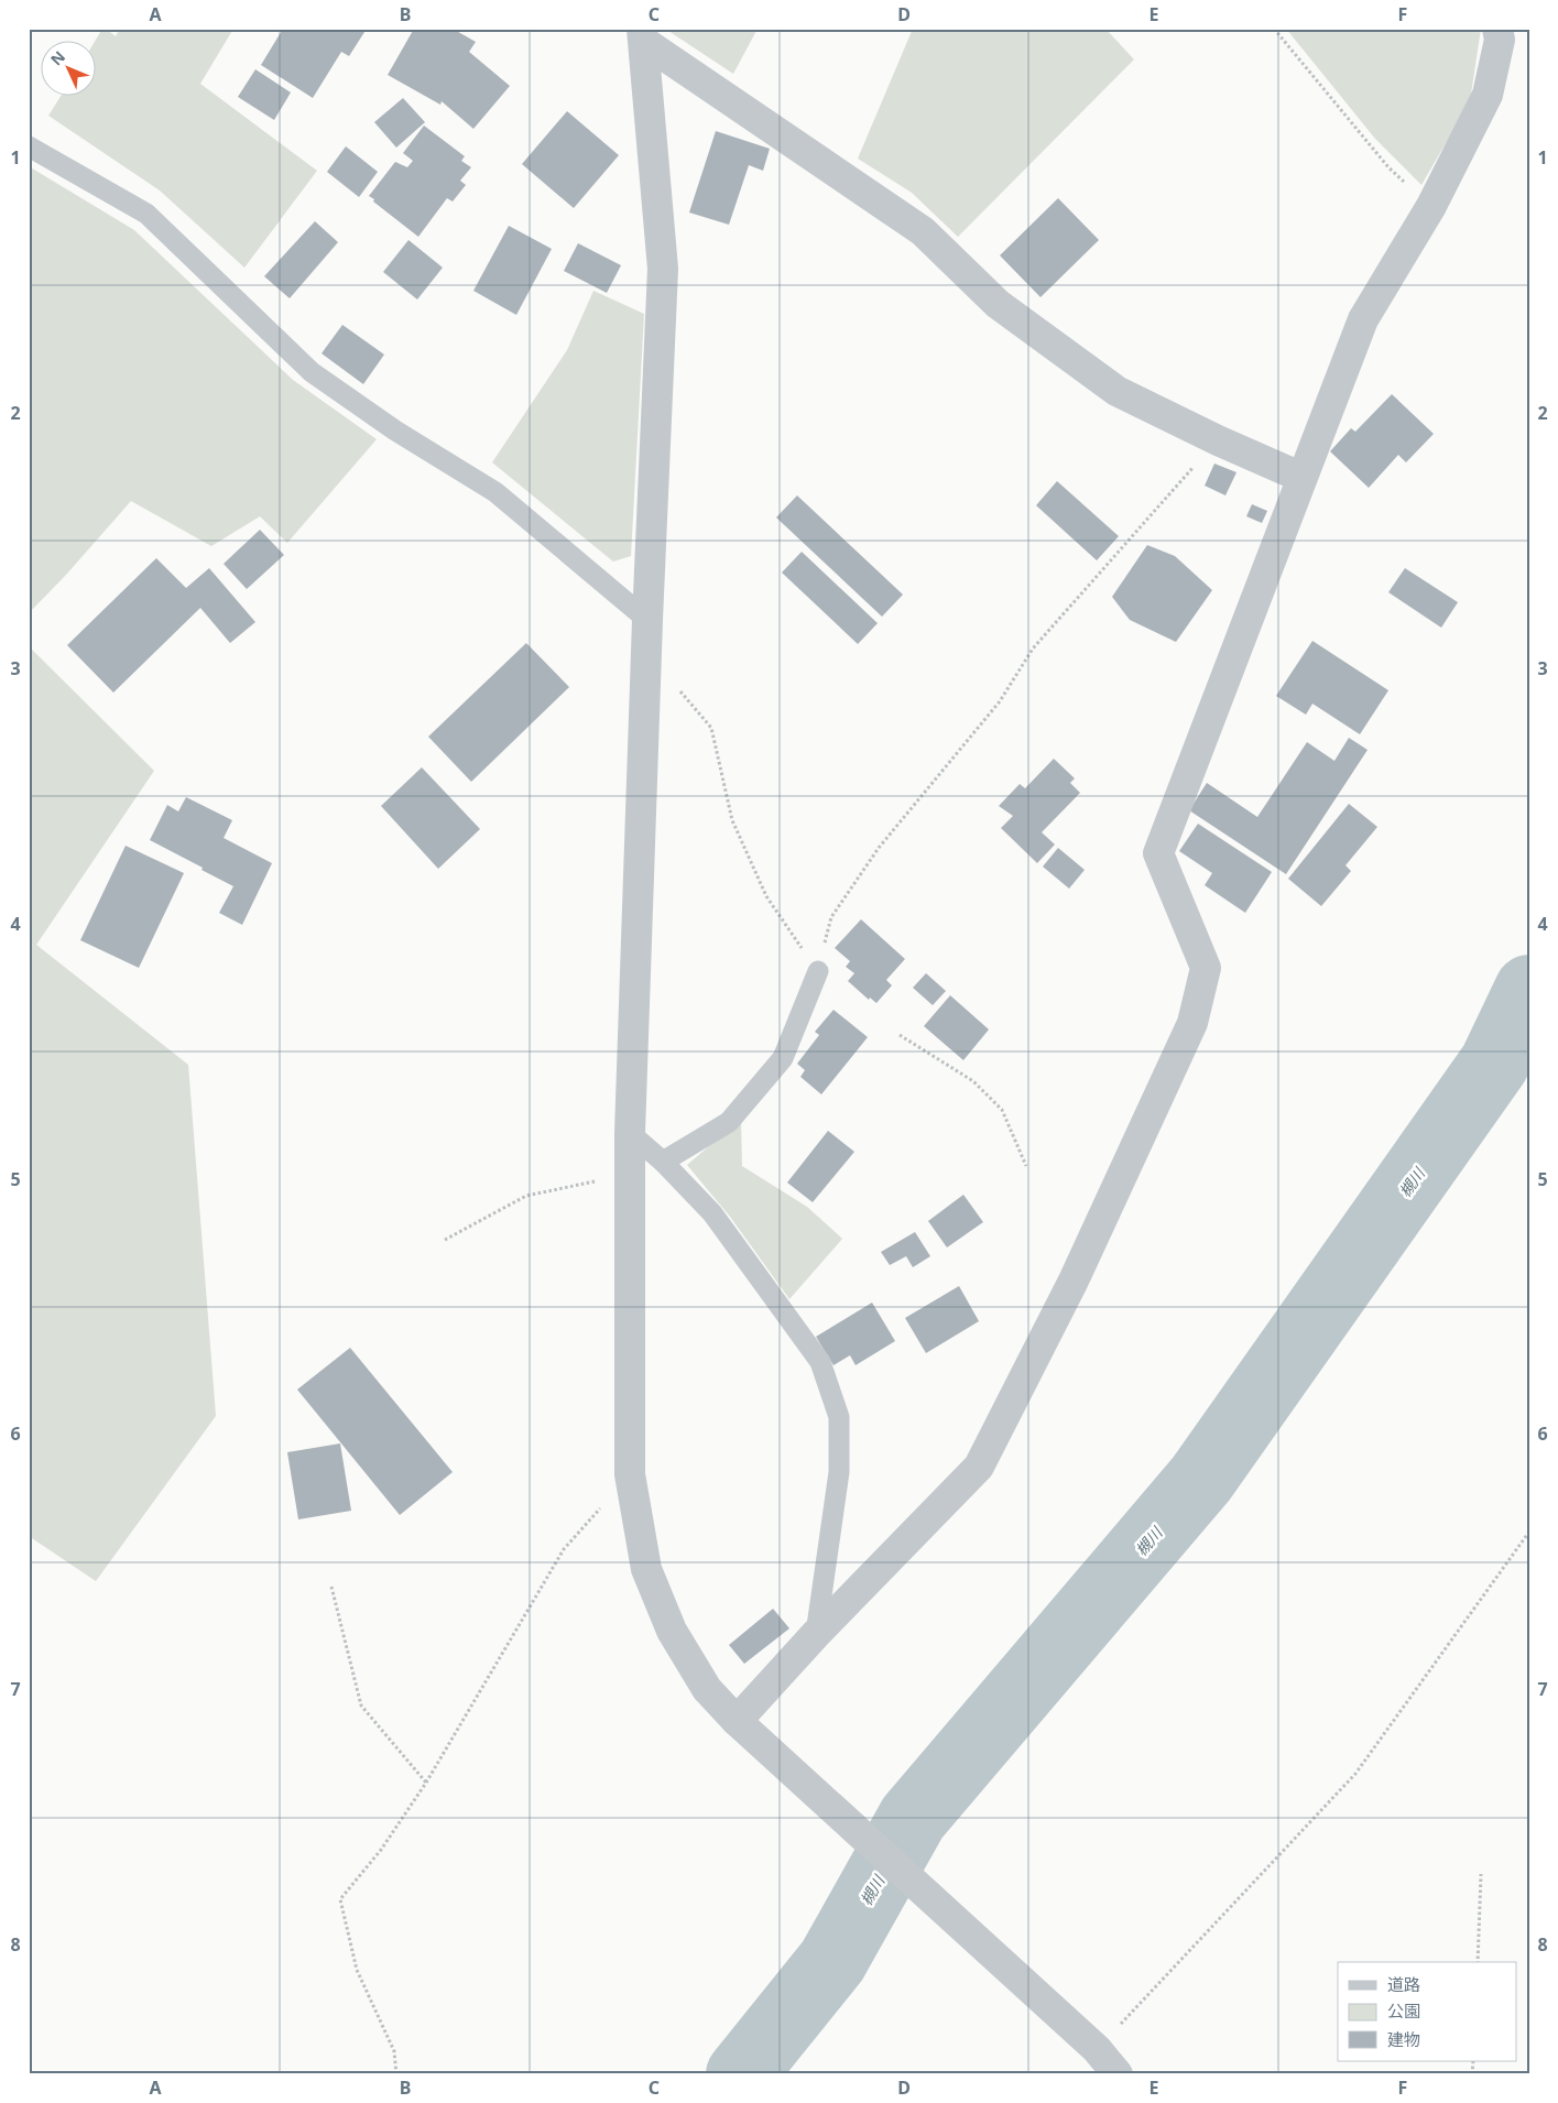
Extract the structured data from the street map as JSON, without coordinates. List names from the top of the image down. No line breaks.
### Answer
{"water":["槻川"],"legend":["道路","公園","建物"],"north":"top left","grid":{"columns":["A","B","C","D","E","F"],"rows":["1","2","3","4","5","6","7","8"]}}
